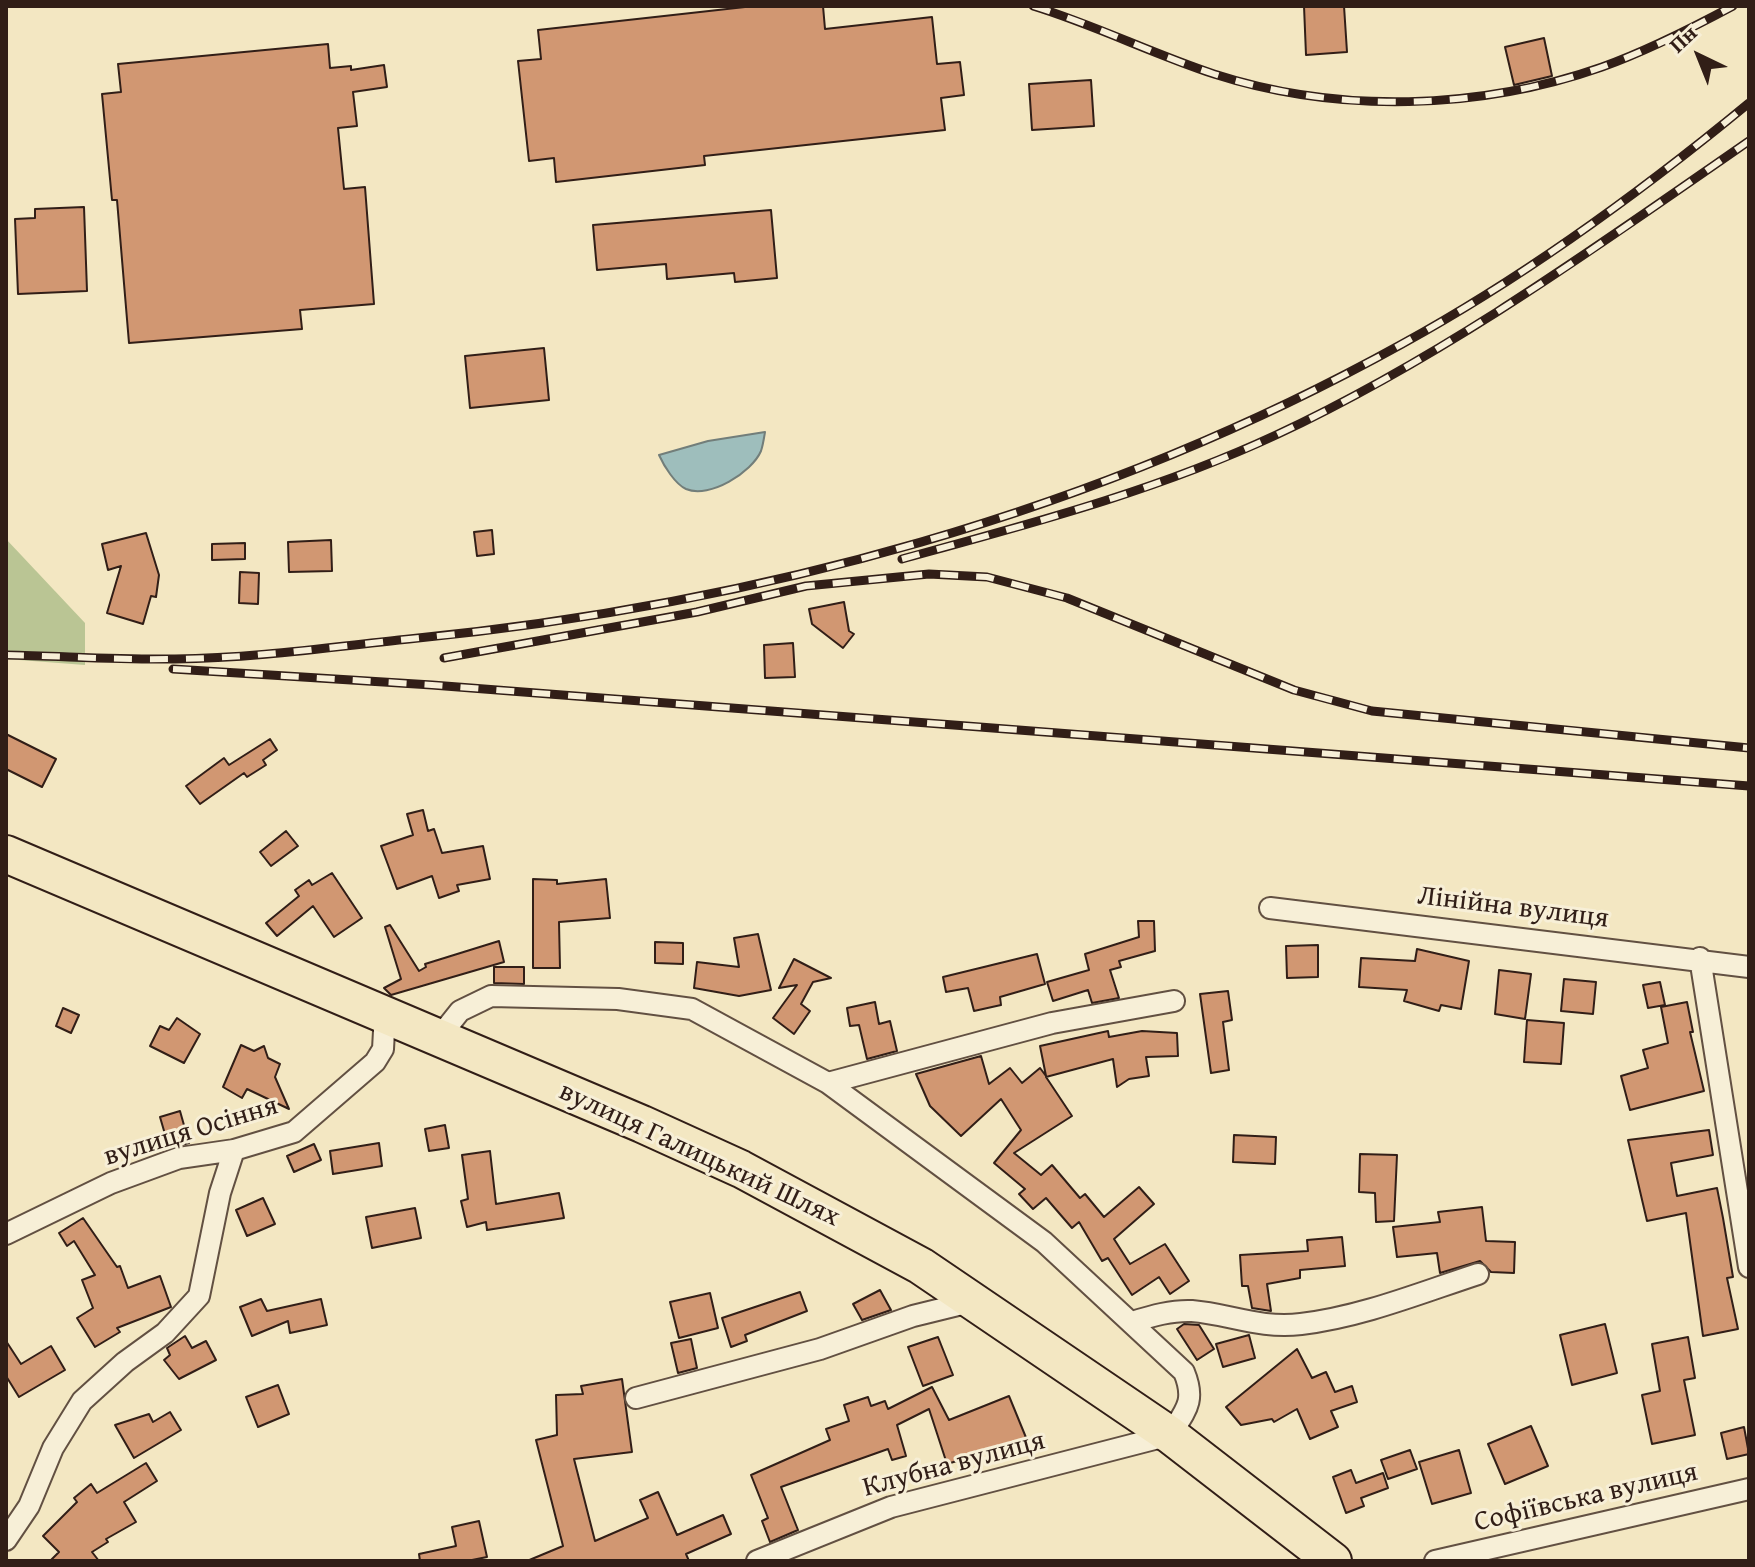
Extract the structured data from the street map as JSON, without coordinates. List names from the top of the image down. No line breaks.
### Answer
{"streets":{"highway":["вулиця Галицький Шлях"],"street":["Лінійна вулиця","вулиця Осіння","Клубна вулиця","Софіївська вулиця"]},"crossings":[["вулиця Осіння","вулиця Галицький Шлях"],["вулиця Галицький Шлях","Клубна вулиця"]],"north":"top left"}
